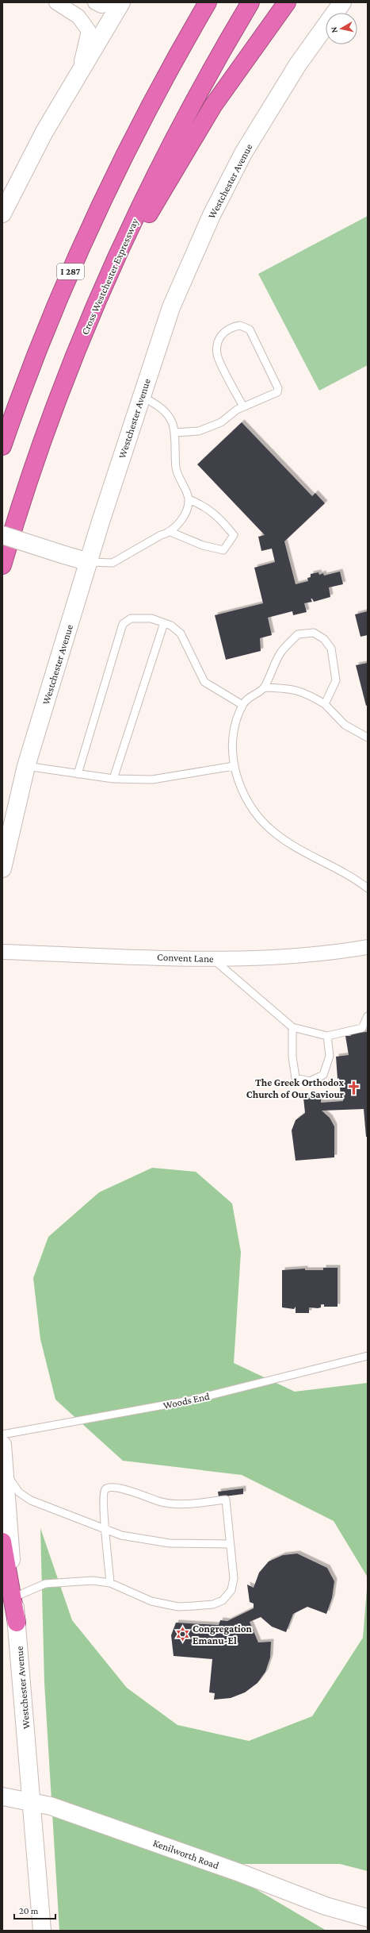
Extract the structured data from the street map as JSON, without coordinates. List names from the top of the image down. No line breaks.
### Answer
{"streets":{"highway":["I 287","Cross Westchester Expressway"],"main road":["Westchester Avenue","Kenilworth Road"],"street":["Convent Lane"],"lane":["Woods End"]},"crossings":[["Westchester Avenue","Kenilworth Road"]],"places":{"church":["The Greek Orthodox Church of Our Saviour"],"synagogue":["Congregation Emanu-El"]},"scale_bar":"20 m","north":"left"}
